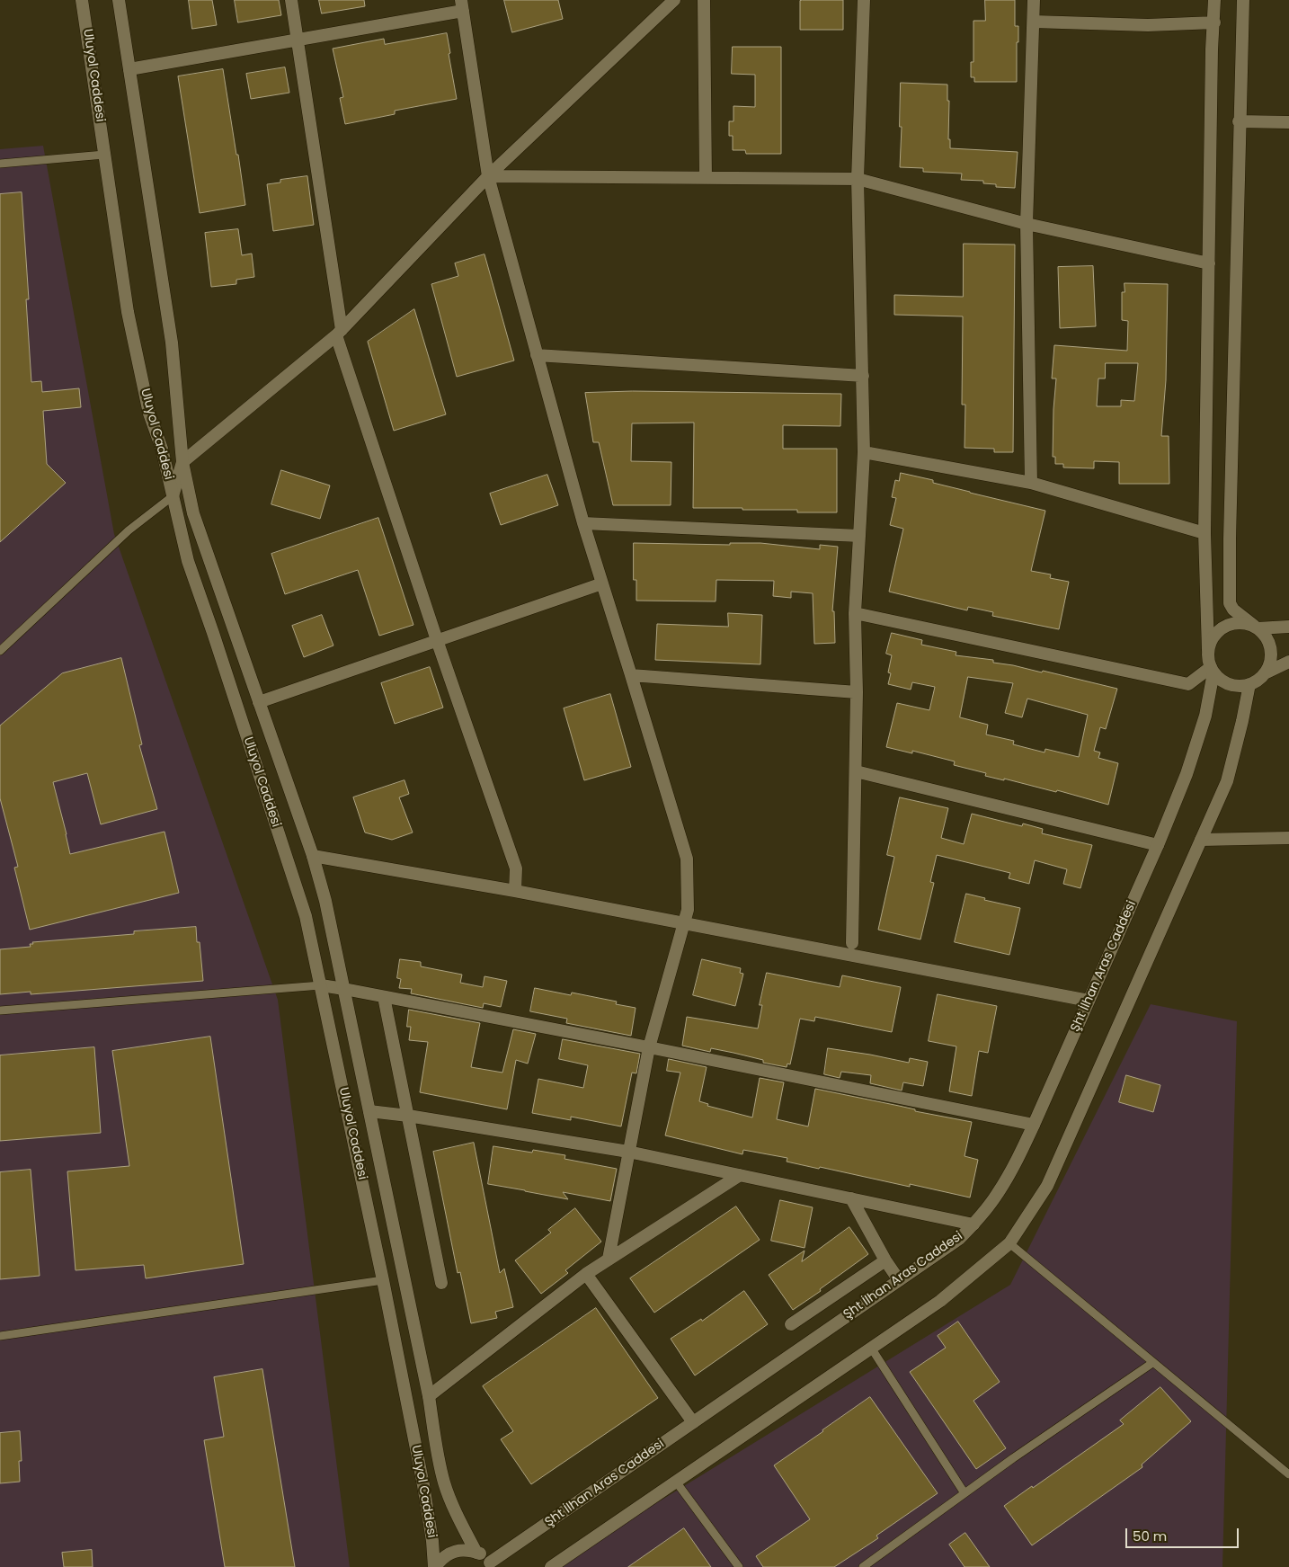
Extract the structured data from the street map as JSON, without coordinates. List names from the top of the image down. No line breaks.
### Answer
{"streets":{"street":["Uluyol Caddesi","Şht İlhan Aras Caddesi"]},"scale_bar":"50 m"}
